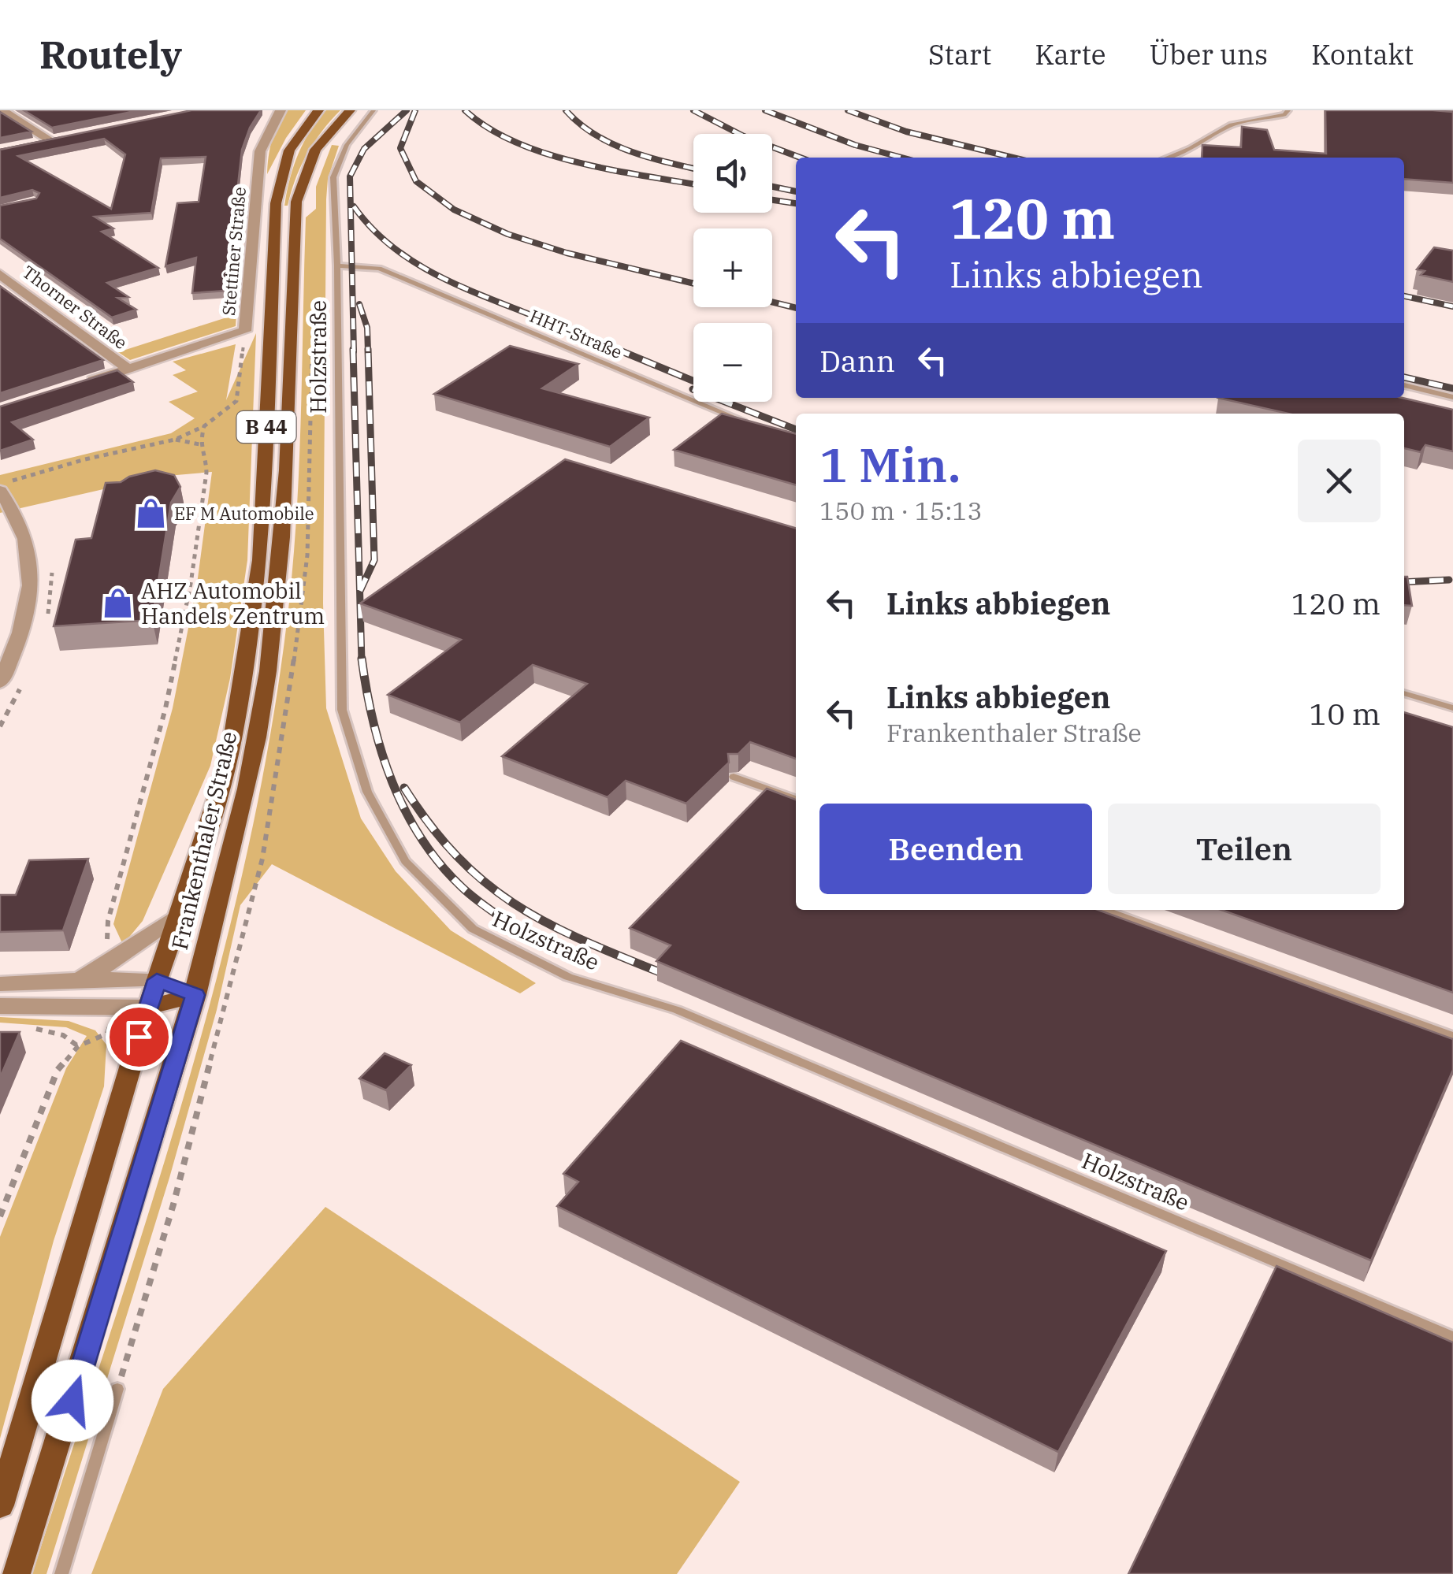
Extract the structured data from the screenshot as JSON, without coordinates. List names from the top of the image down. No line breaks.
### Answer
{"streets":{"main road":["B 44","Frankenthaler Straße"],"street":["Stettiner Straße","Thorner Straße"],"lane":["HHT-Straße","Holzstraße"]},"crossings":[["Stettiner Straße","Thorner Straße"],["HHT-Straße","Holzstraße"]],"places":{"shop":["EF M Automobile","AHZ Automobil Handels Zentrum"]},"page":{"header":"Routely","nav":["Start","Karte","Über uns","Kontakt"],"map_buttons":["+","−"],"turn":["120 m","Links abbiegen"],"then":"Dann","heading":["1 Min.","150 m · 15:13"],"list":[{"name":"Links abbiegen","value":"120 m"},{"name":"Links abbiegen","note":"Frankenthaler Straße","value":"10 m"}],"buttons":["Beenden","Teilen"]}}
